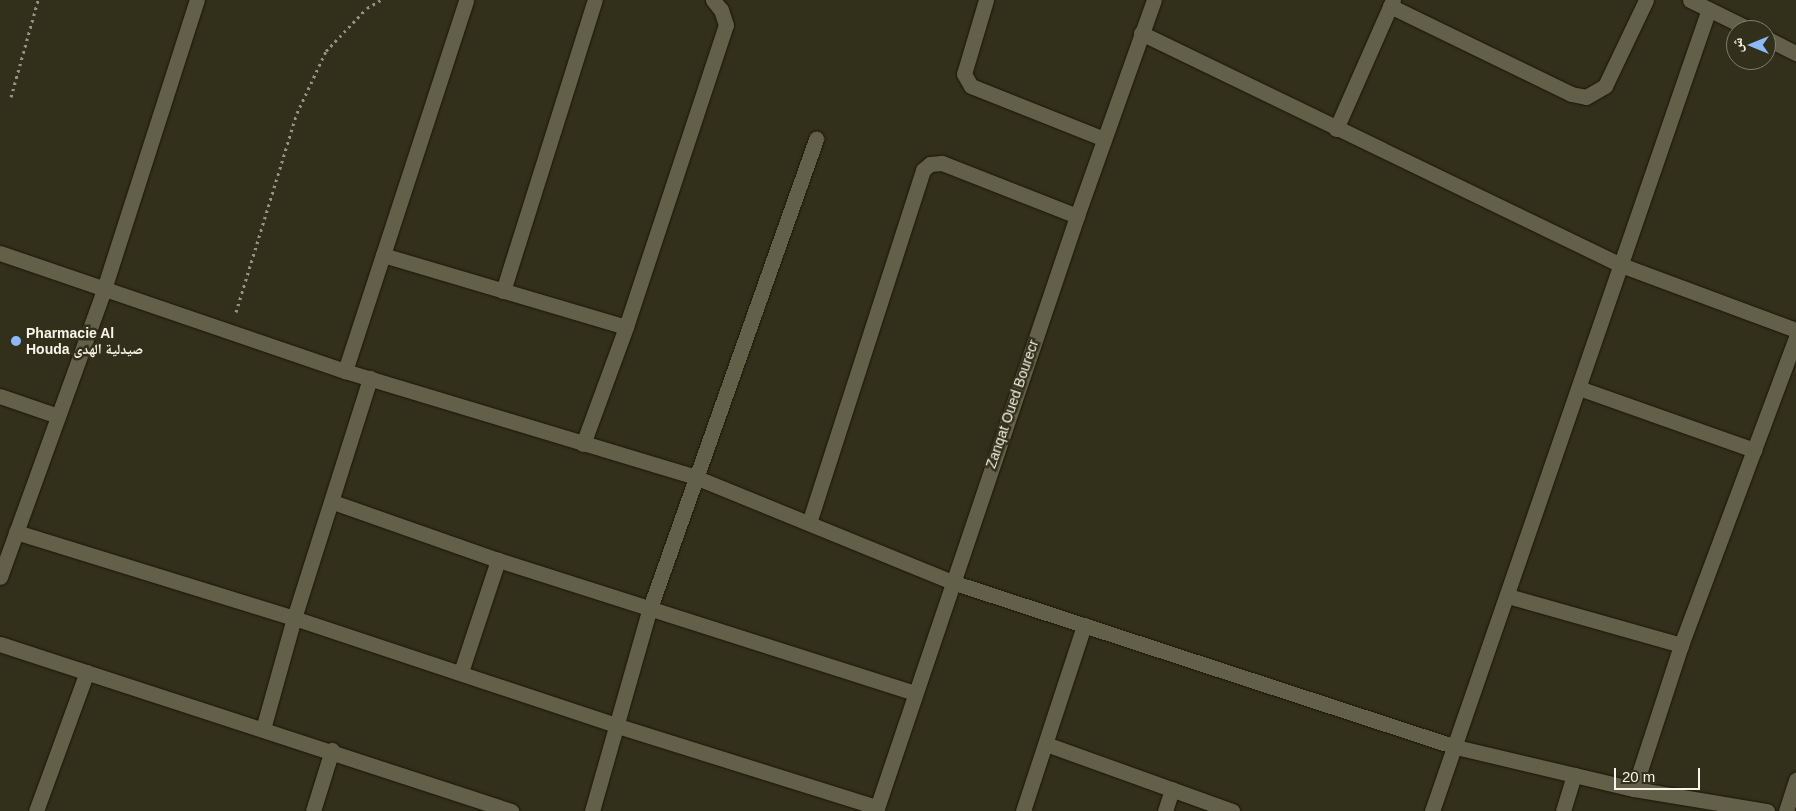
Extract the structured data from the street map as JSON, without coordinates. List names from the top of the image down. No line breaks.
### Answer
{"streets":{"street":["Zanqat Oued Bourecr"]},"places":["Pharmacie Al Houda صيدلية الهدى"],"scale_bar":"20 m","north":"left"}
